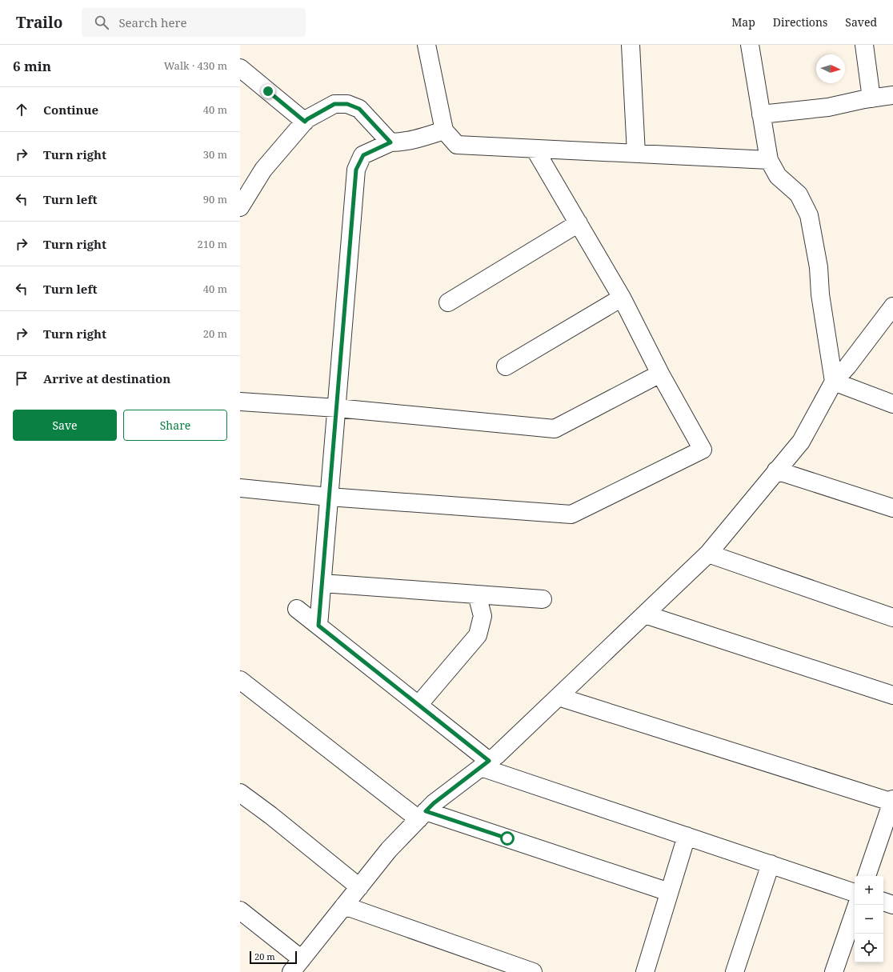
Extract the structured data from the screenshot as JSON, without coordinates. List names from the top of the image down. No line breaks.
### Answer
{"scale_bar":"20 m","north":"right","page":{"header":"Trailo","search":"Search here","nav":["Map","Directions","Saved"],"heading":["6 min","Walk · 430 m"],"list":[["Continue","40 m"],["Turn right","30 m"],["Turn left","90 m"],["Turn right","210 m"],["Turn left","40 m"],["Turn right","20 m"],"Arrive at destination"],"buttons":["Save","Share"],"map_buttons":["+","−"],"scale":"20 m"}}
